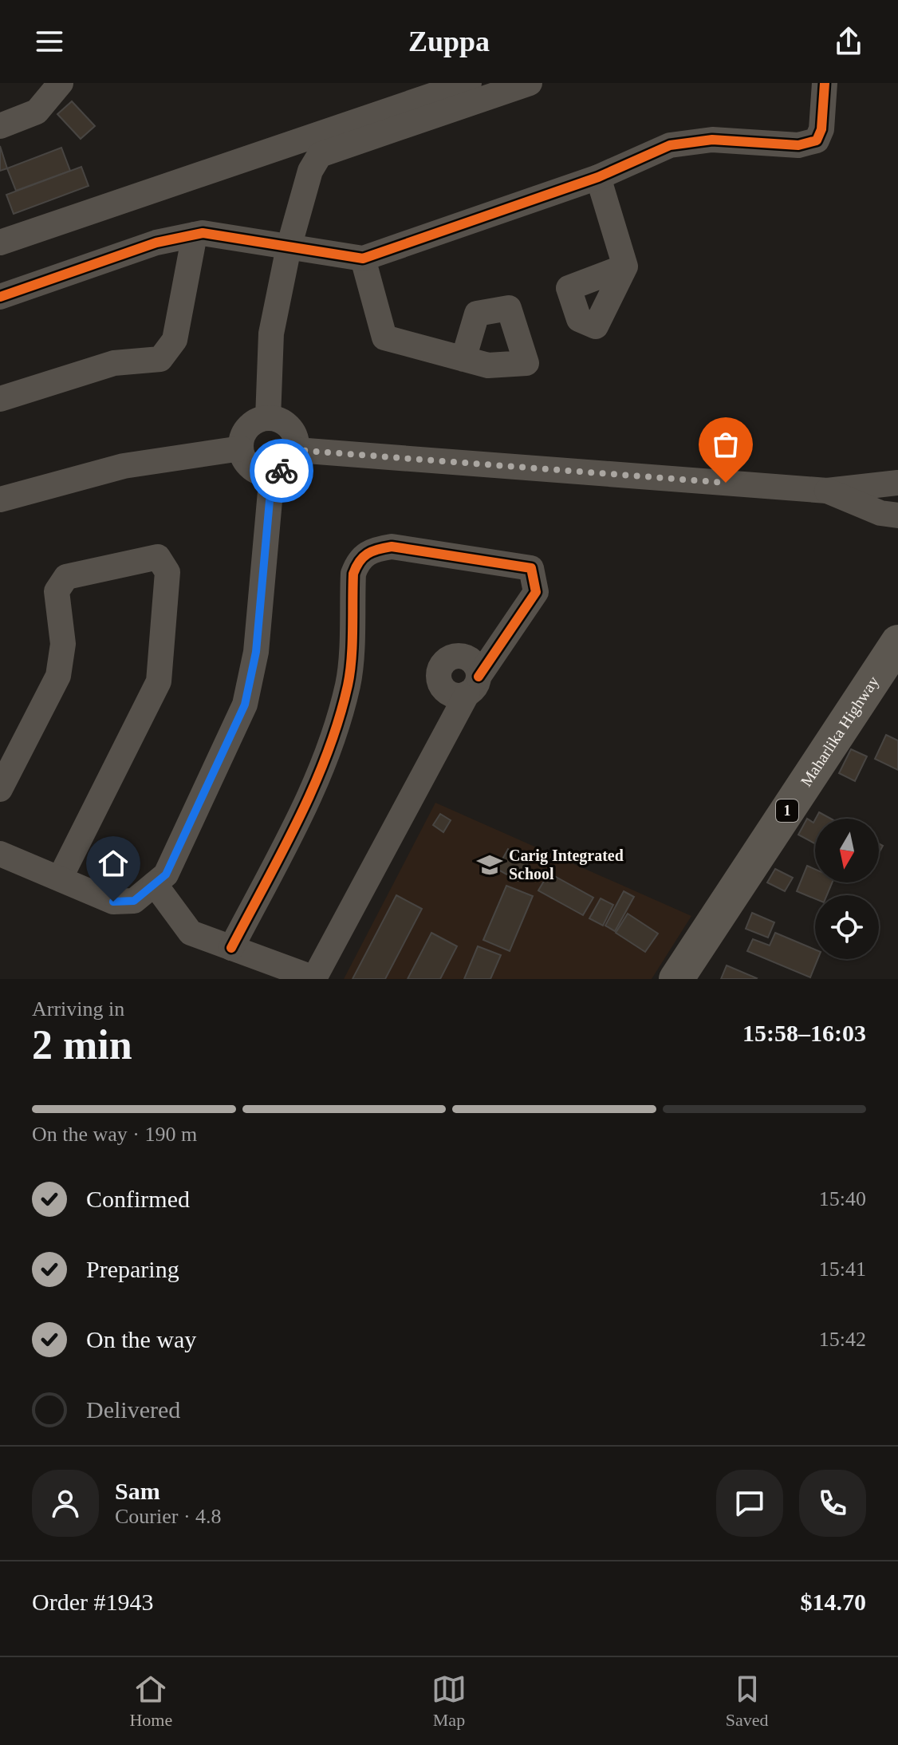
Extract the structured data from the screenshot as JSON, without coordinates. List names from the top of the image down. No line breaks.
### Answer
{"streets":{"highway":["Maharlika Highway","1"]},"places":{"school or university":["Carig Integrated School"]},"north":"bottom","page":{"header":"Zuppa","heading":["2 min","Arriving in","15:58–16:03"],"panel":["Sam","Courier · 4.8","Order #1943","$14.70"],"bar":"On the way · 190 m","list":[["Confirmed","15:40"],["Preparing","15:41"],["On the way","15:42"],"Delivered"],"tabs":["Home","Map","Saved"]}}
